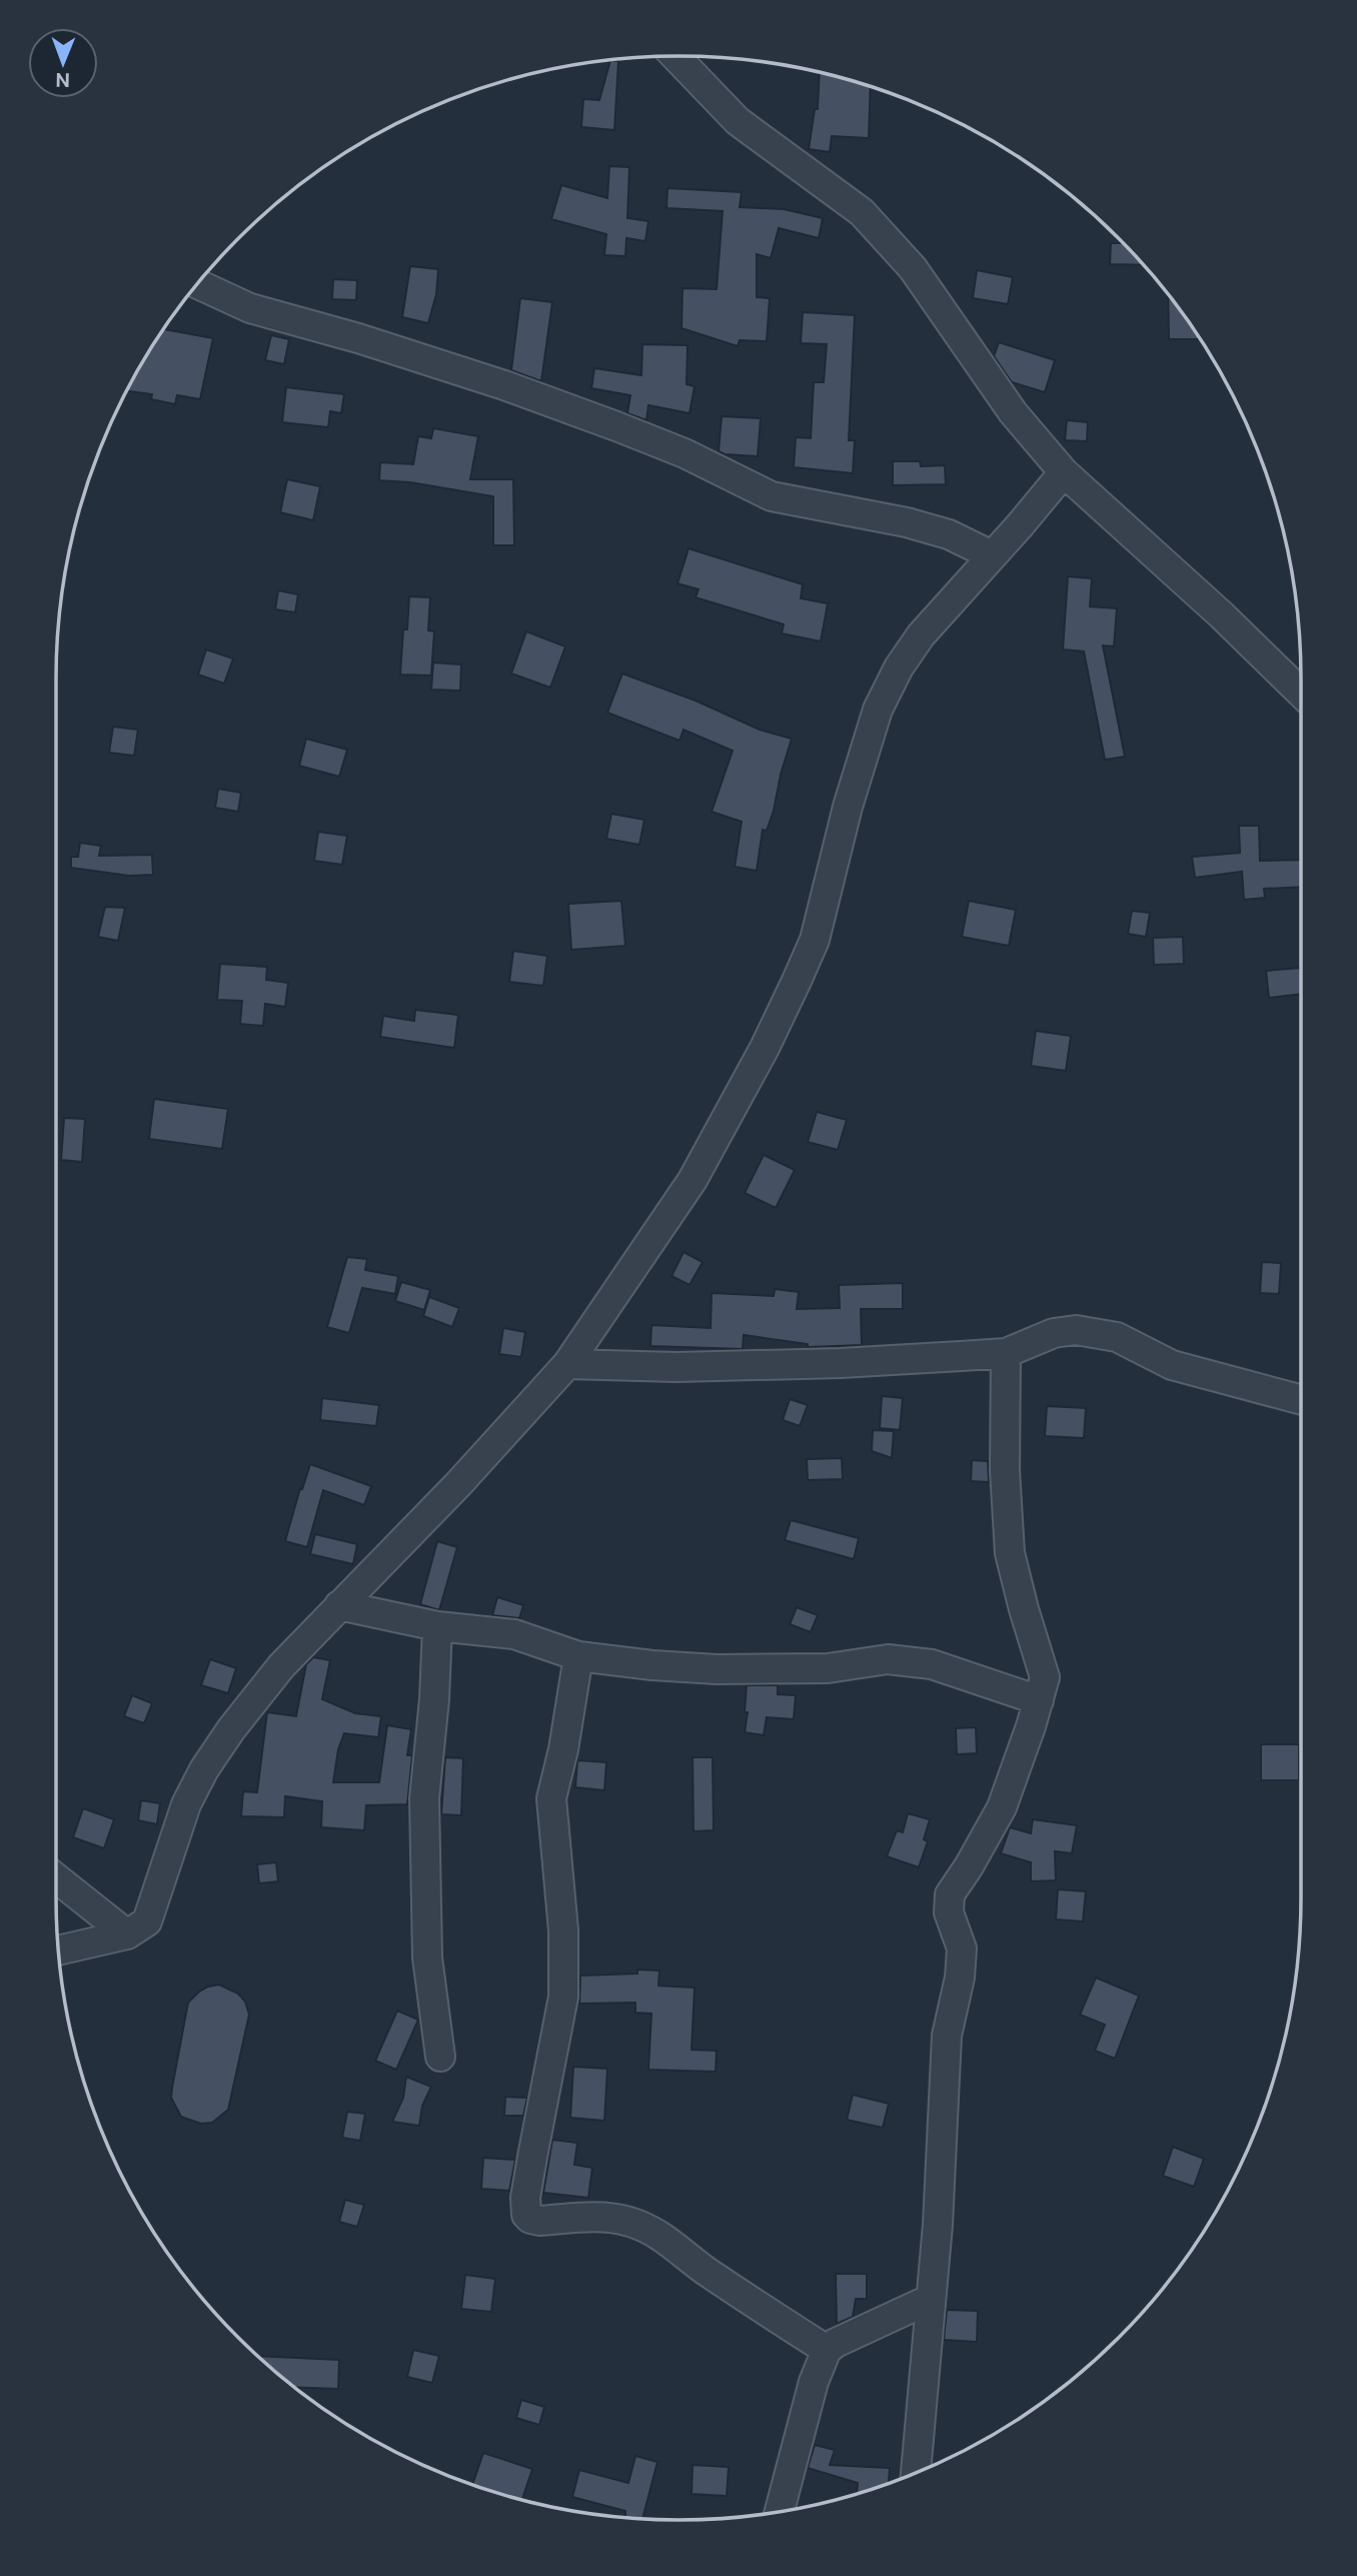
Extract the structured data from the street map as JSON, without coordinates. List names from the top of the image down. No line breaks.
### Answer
{"north":"bottom"}
